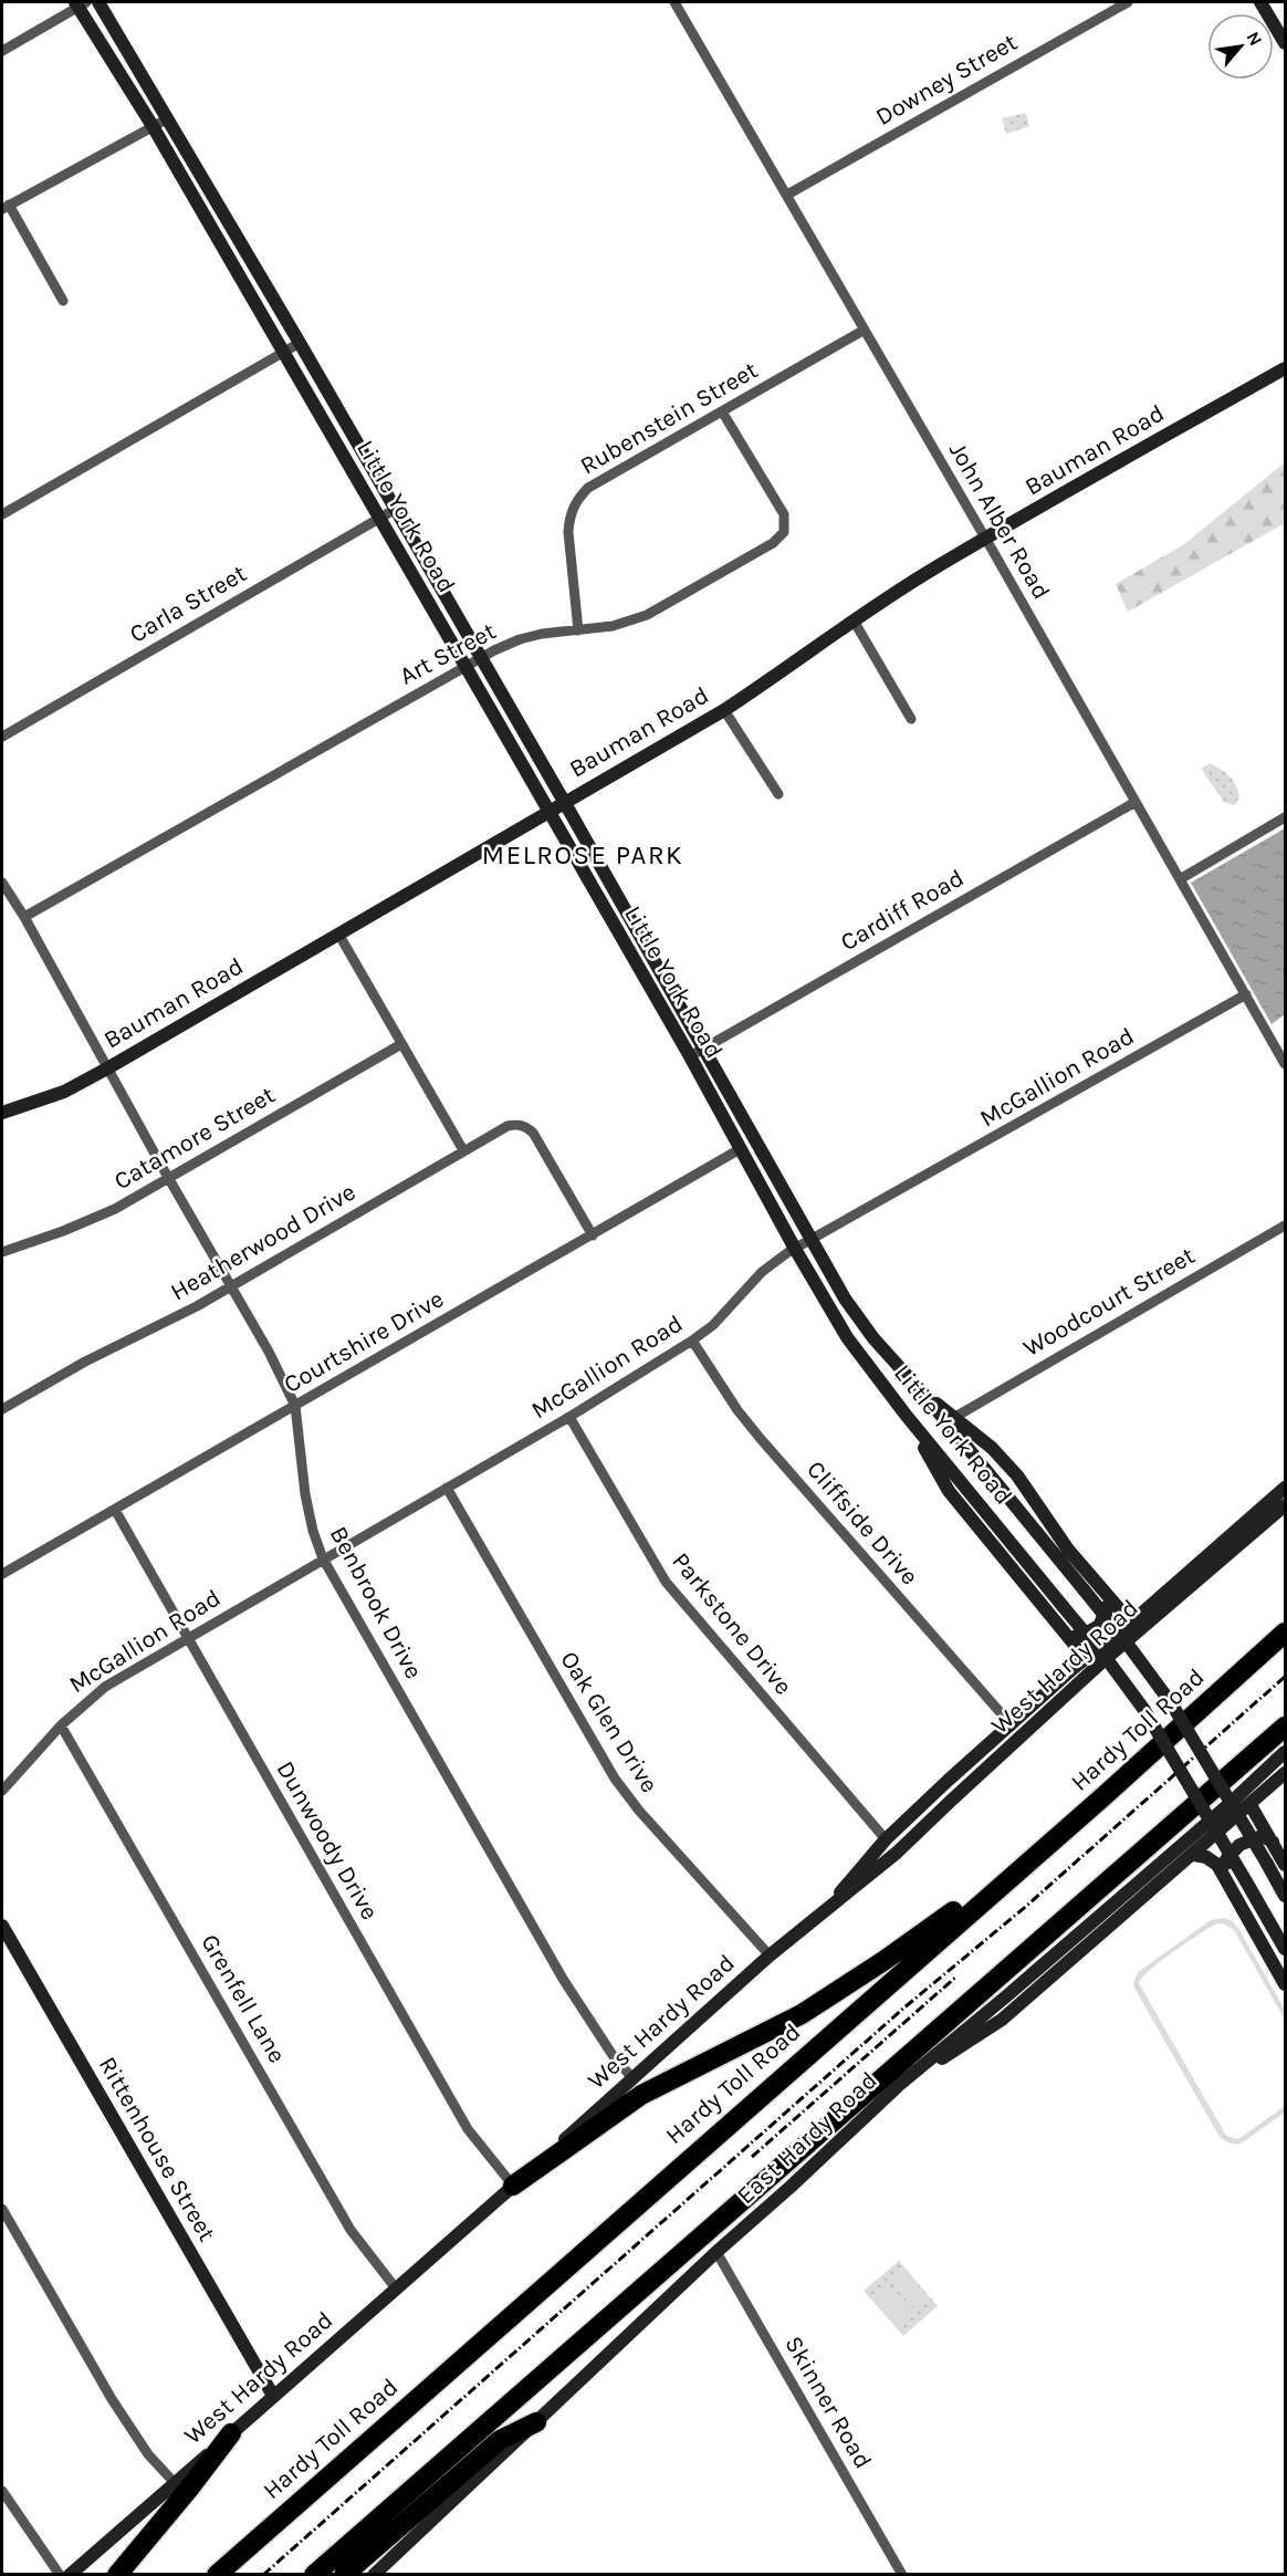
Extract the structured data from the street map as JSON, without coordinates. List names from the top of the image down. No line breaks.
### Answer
{"streets":{"highway":["Hardy Toll Road"],"main road":["Bauman Road","Little York Road","West Hardy Road","East Hardy Road","Rittenhouse Street"],"street":["Downey Street","Rubenstein Street","John Alber Road","Carla Street","Art Street","Cardiff Road","McGallion Road","Catamore Street","Heatherwood Drive","Woodcourt Street","Courtshire Drive","Cliffside Drive","Benbrook Drive","Parkstone Drive","Oak Glen Drive","Dunwoody Drive","Grenfell Lane","Skinner Road"]},"crossings":[["Downey Street","John Alber Road"],["Rubenstein Street","John Alber Road"],["Rubenstein Street","Art Street"],["Bauman Road","Little York Road"],["Bauman Road","John Alber Road"],["Bauman Road","Benbrook Drive"],["Little York Road","Carla Street"],["Little York Road","Art Street"],["Little York Road","Cardiff Road"],["Little York Road","McGallion Road"],["Little York Road","Courtshire Drive"],["Little York Road","West Hardy Road"],["Little York Road","East Hardy Road"],["John Alber Road","Cardiff Road"],["John Alber Road","McGallion Road"],["Art Street","Benbrook Drive"],["McGallion Road","Cliffside Drive"],["McGallion Road","Benbrook Drive"],["McGallion Road","Parkstone Drive"],["McGallion Road","Oak Glen Drive"],["McGallion Road","Dunwoody Drive"],["McGallion Road","Grenfell Lane"],["Catamore Street","Benbrook Drive"],["Heatherwood Drive","Courtshire Drive"],["Heatherwood Drive","Benbrook Drive"],["Courtshire Drive","Benbrook Drive"],["Courtshire Drive","Dunwoody Drive"],["Benbrook Drive","West Hardy Road"],["West Hardy Road","Oak Glen Drive"],["West Hardy Road","Dunwoody Drive"],["West Hardy Road","Grenfell Lane"],["West Hardy Road","Rittenhouse Street"],["East Hardy Road","Skinner Road"]],"districts":["MELROSE PARK"],"north":"top right"}
